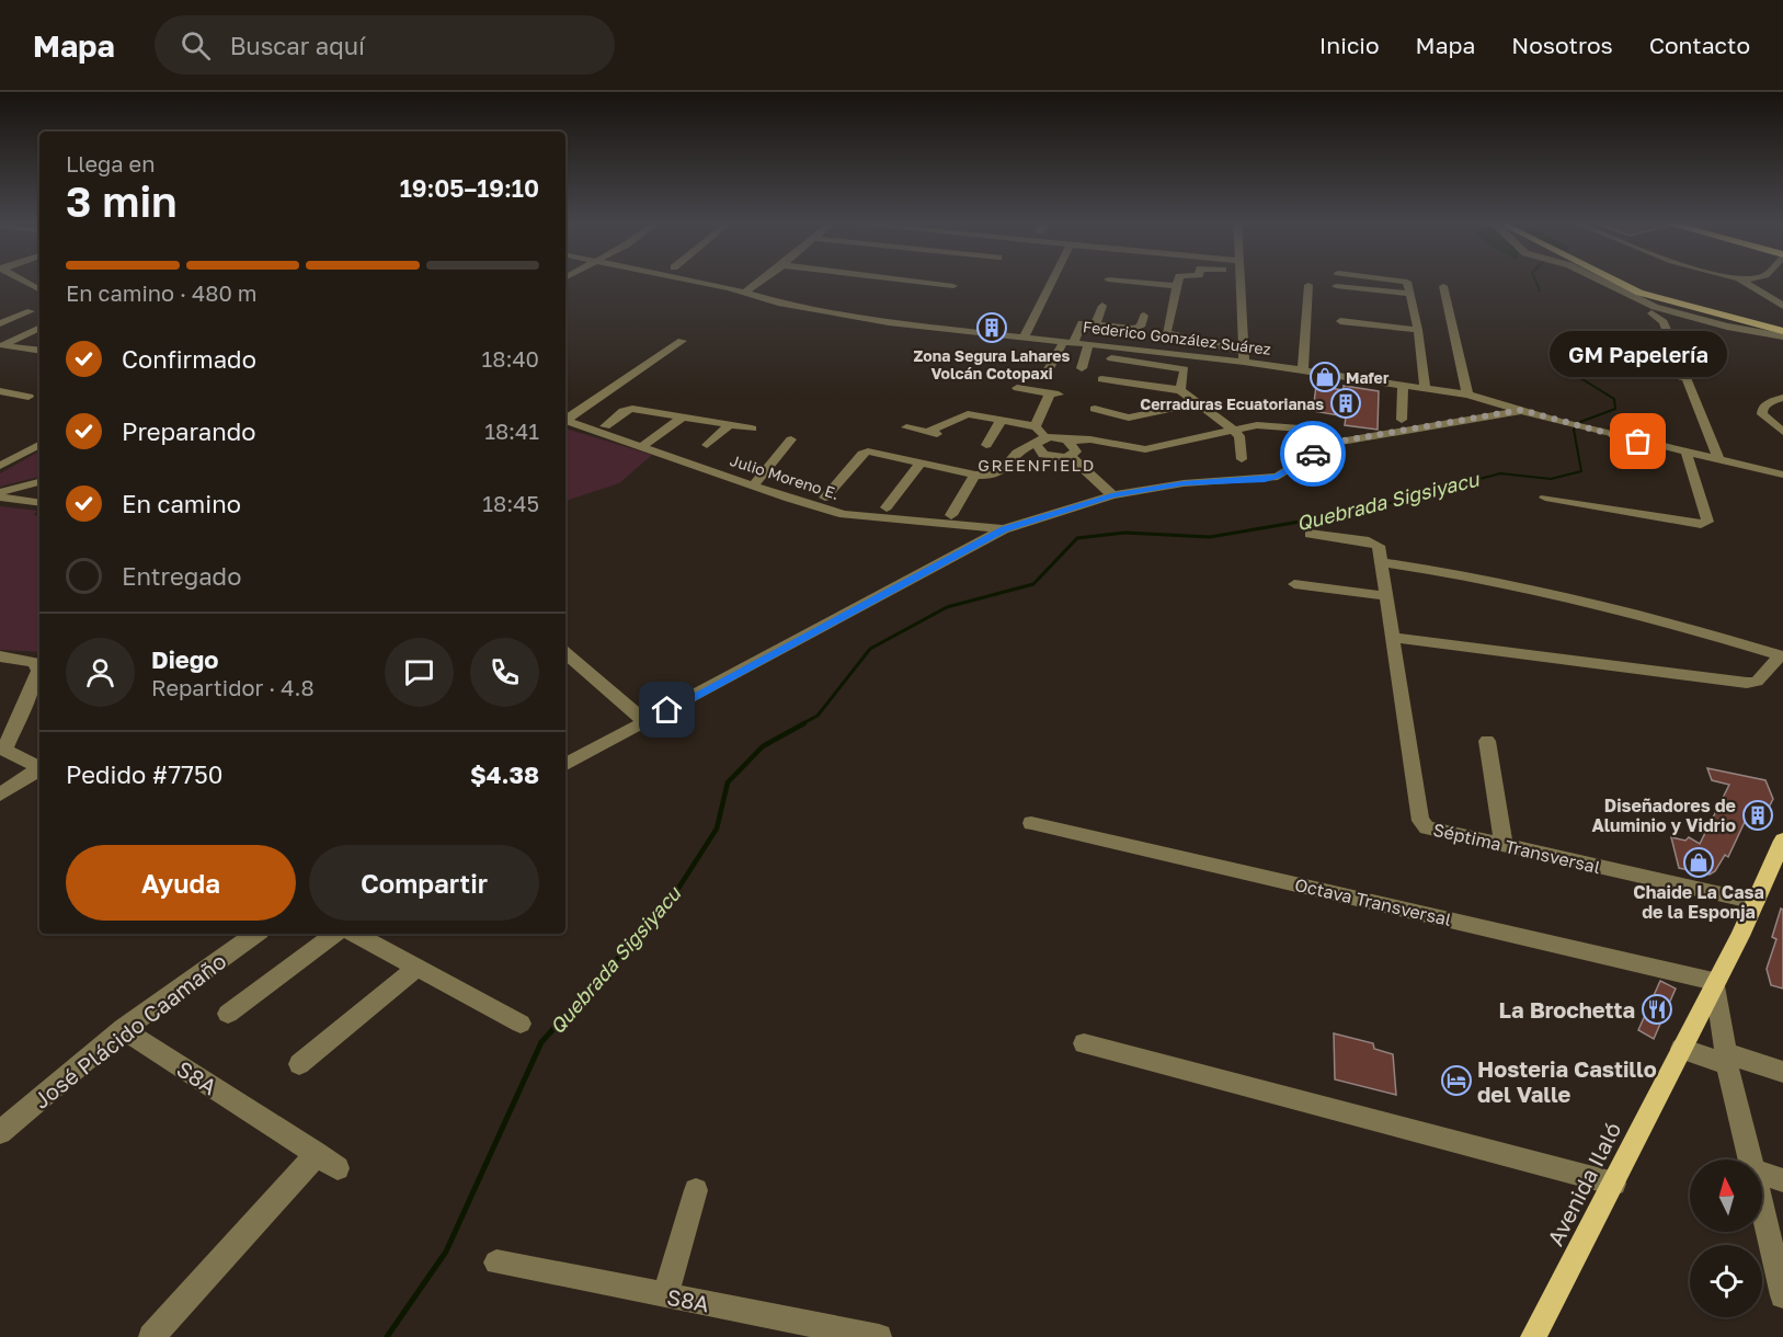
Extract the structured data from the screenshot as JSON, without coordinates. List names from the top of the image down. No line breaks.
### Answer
{"streets":{"main road":["Avenida Ilaló"],"street":["Federico González Suárez","Julio Moreno E.","Séptima Transversal","Octava Transversal","José Plácido Caamaño","S8A"]},"crossings":[["Séptima Transversal","Avenida Ilaló"],["Octava Transversal","Avenida Ilaló"],["José Plácido Caamaño","S8A"]],"districts":["GREENFIELD"],"water":["Quebrada Sigsiyacu"],"places":{"building":["Zona Segura Lahares Volcán Cotopaxi","Cerraduras Ecuatorianas","Diseñadores de Aluminio y Vidrio"],"shop":["Mafer","Chaide La Casa de la Esponja"],"other":["GM Papelería"],"restaurant":["La Brochetta"],"hotel":["Hosteria Castillo del Valle"]},"north":"top","page":{"header":"Mapa","search":"Buscar aquí","nav":["Inicio","Mapa","Nosotros","Contacto"],"heading":["3 min","Llega en","19:05–19:10"],"panel":["Diego","Repartidor · 4.8","Pedido #7750","$4.38"],"bar":"En camino · 480 m","list":[["Confirmado","18:40"],["Preparando","18:41"],["En camino","18:45"],"Entregado"],"bubble":"GM Papelería","buttons":["Ayuda","Compartir"]}}
